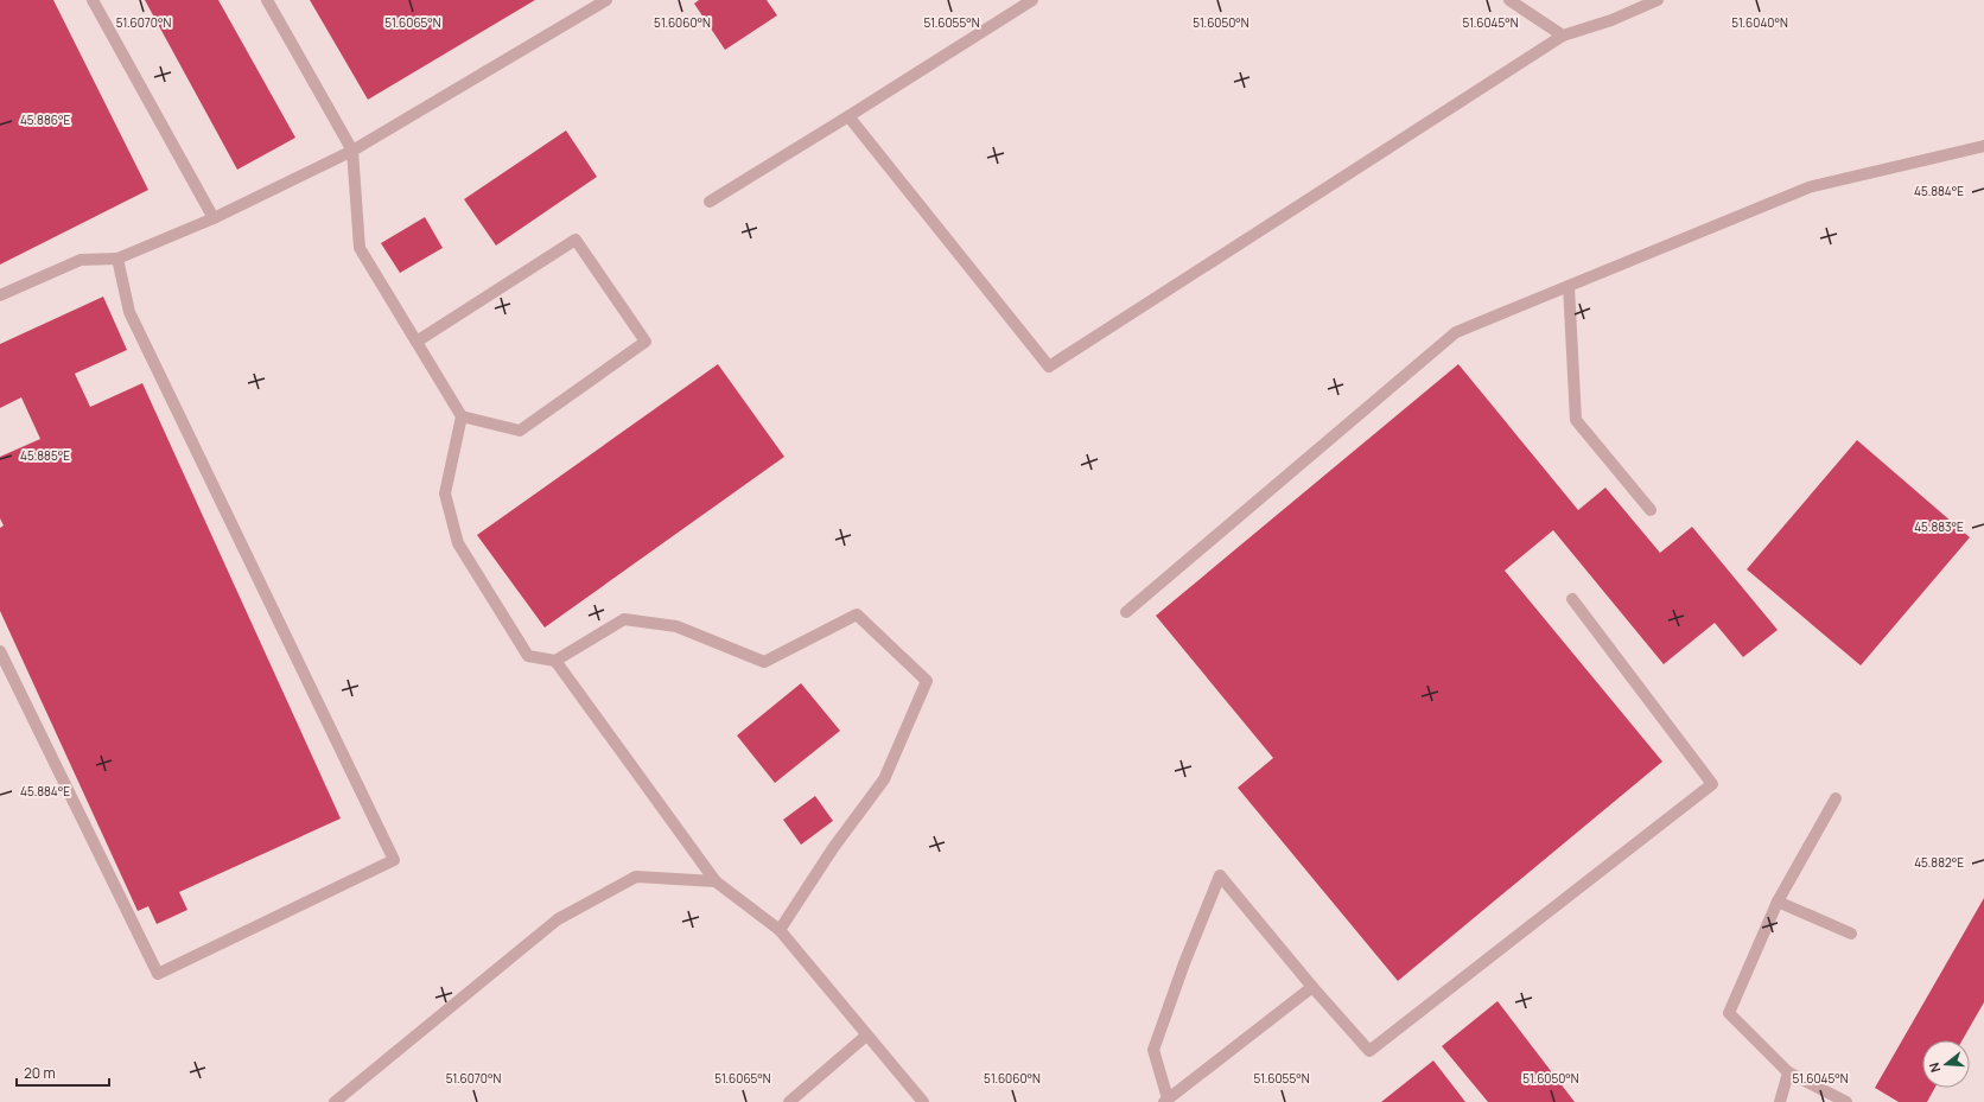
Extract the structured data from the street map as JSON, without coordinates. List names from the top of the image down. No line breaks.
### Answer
{"scale_bar":"20 m","north":"left","coordinates":["51.6070°N","51.6065°N","51.6060°N","51.6055°N","51.6050°N","51.6045°N","51.6040°N","45.886°E","45.884°E","45.885°E","45.883°E","45.882°E"]}
